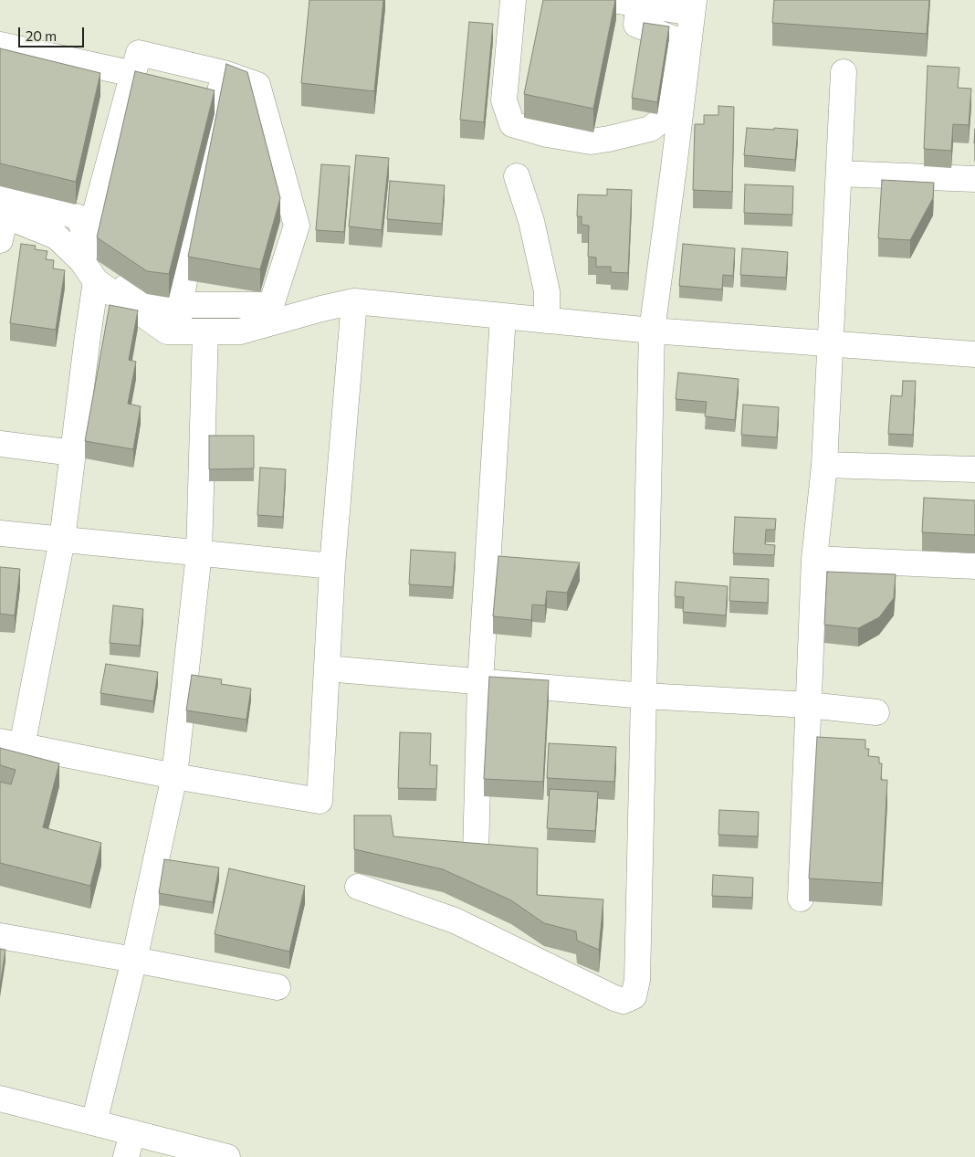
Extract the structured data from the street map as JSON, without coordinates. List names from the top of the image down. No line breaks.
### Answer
{"scale_bar":"20 m"}
